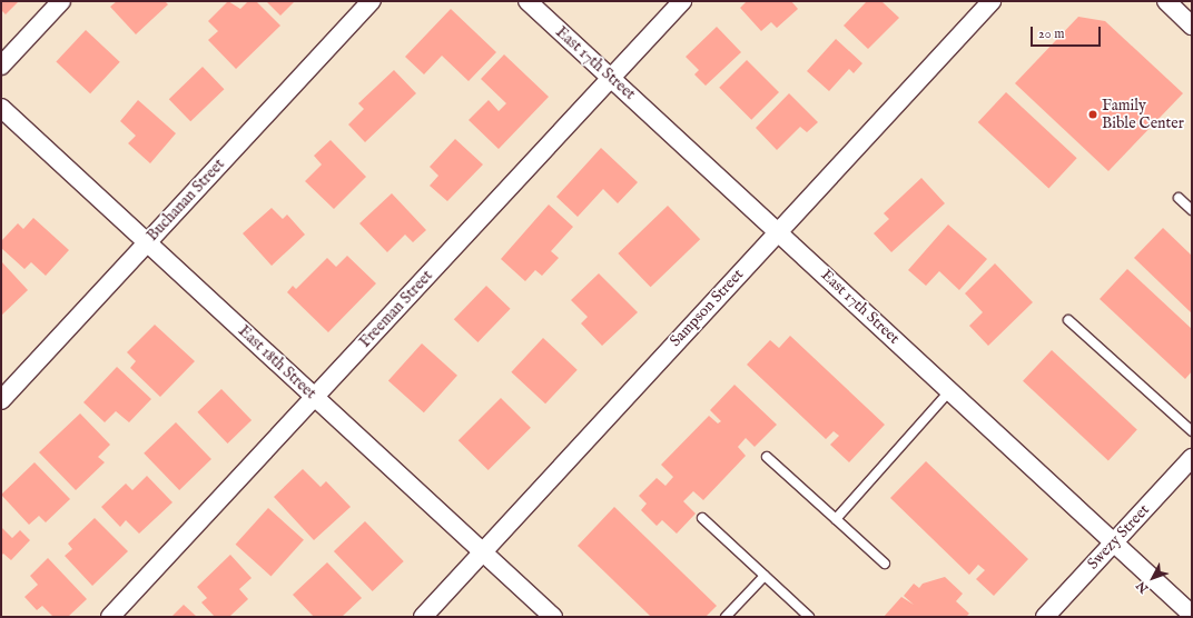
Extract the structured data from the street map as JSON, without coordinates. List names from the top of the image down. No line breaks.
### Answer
{"streets":{"street":["East 17th Street","Buchanan Street","Sampson Street","Freeman Street","East 18th Street","Swezy Street"]},"crossings":[["East 17th Street","Sampson Street"],["East 17th Street","Freeman Street"],["East 17th Street","Swezy Street"],["Buchanan Street","East 18th Street"],["Sampson Street","East 18th Street"],["Freeman Street","East 18th Street"]],"places":["Family Bible Center"],"scale_bar":"20 m","north":"bottom left"}
